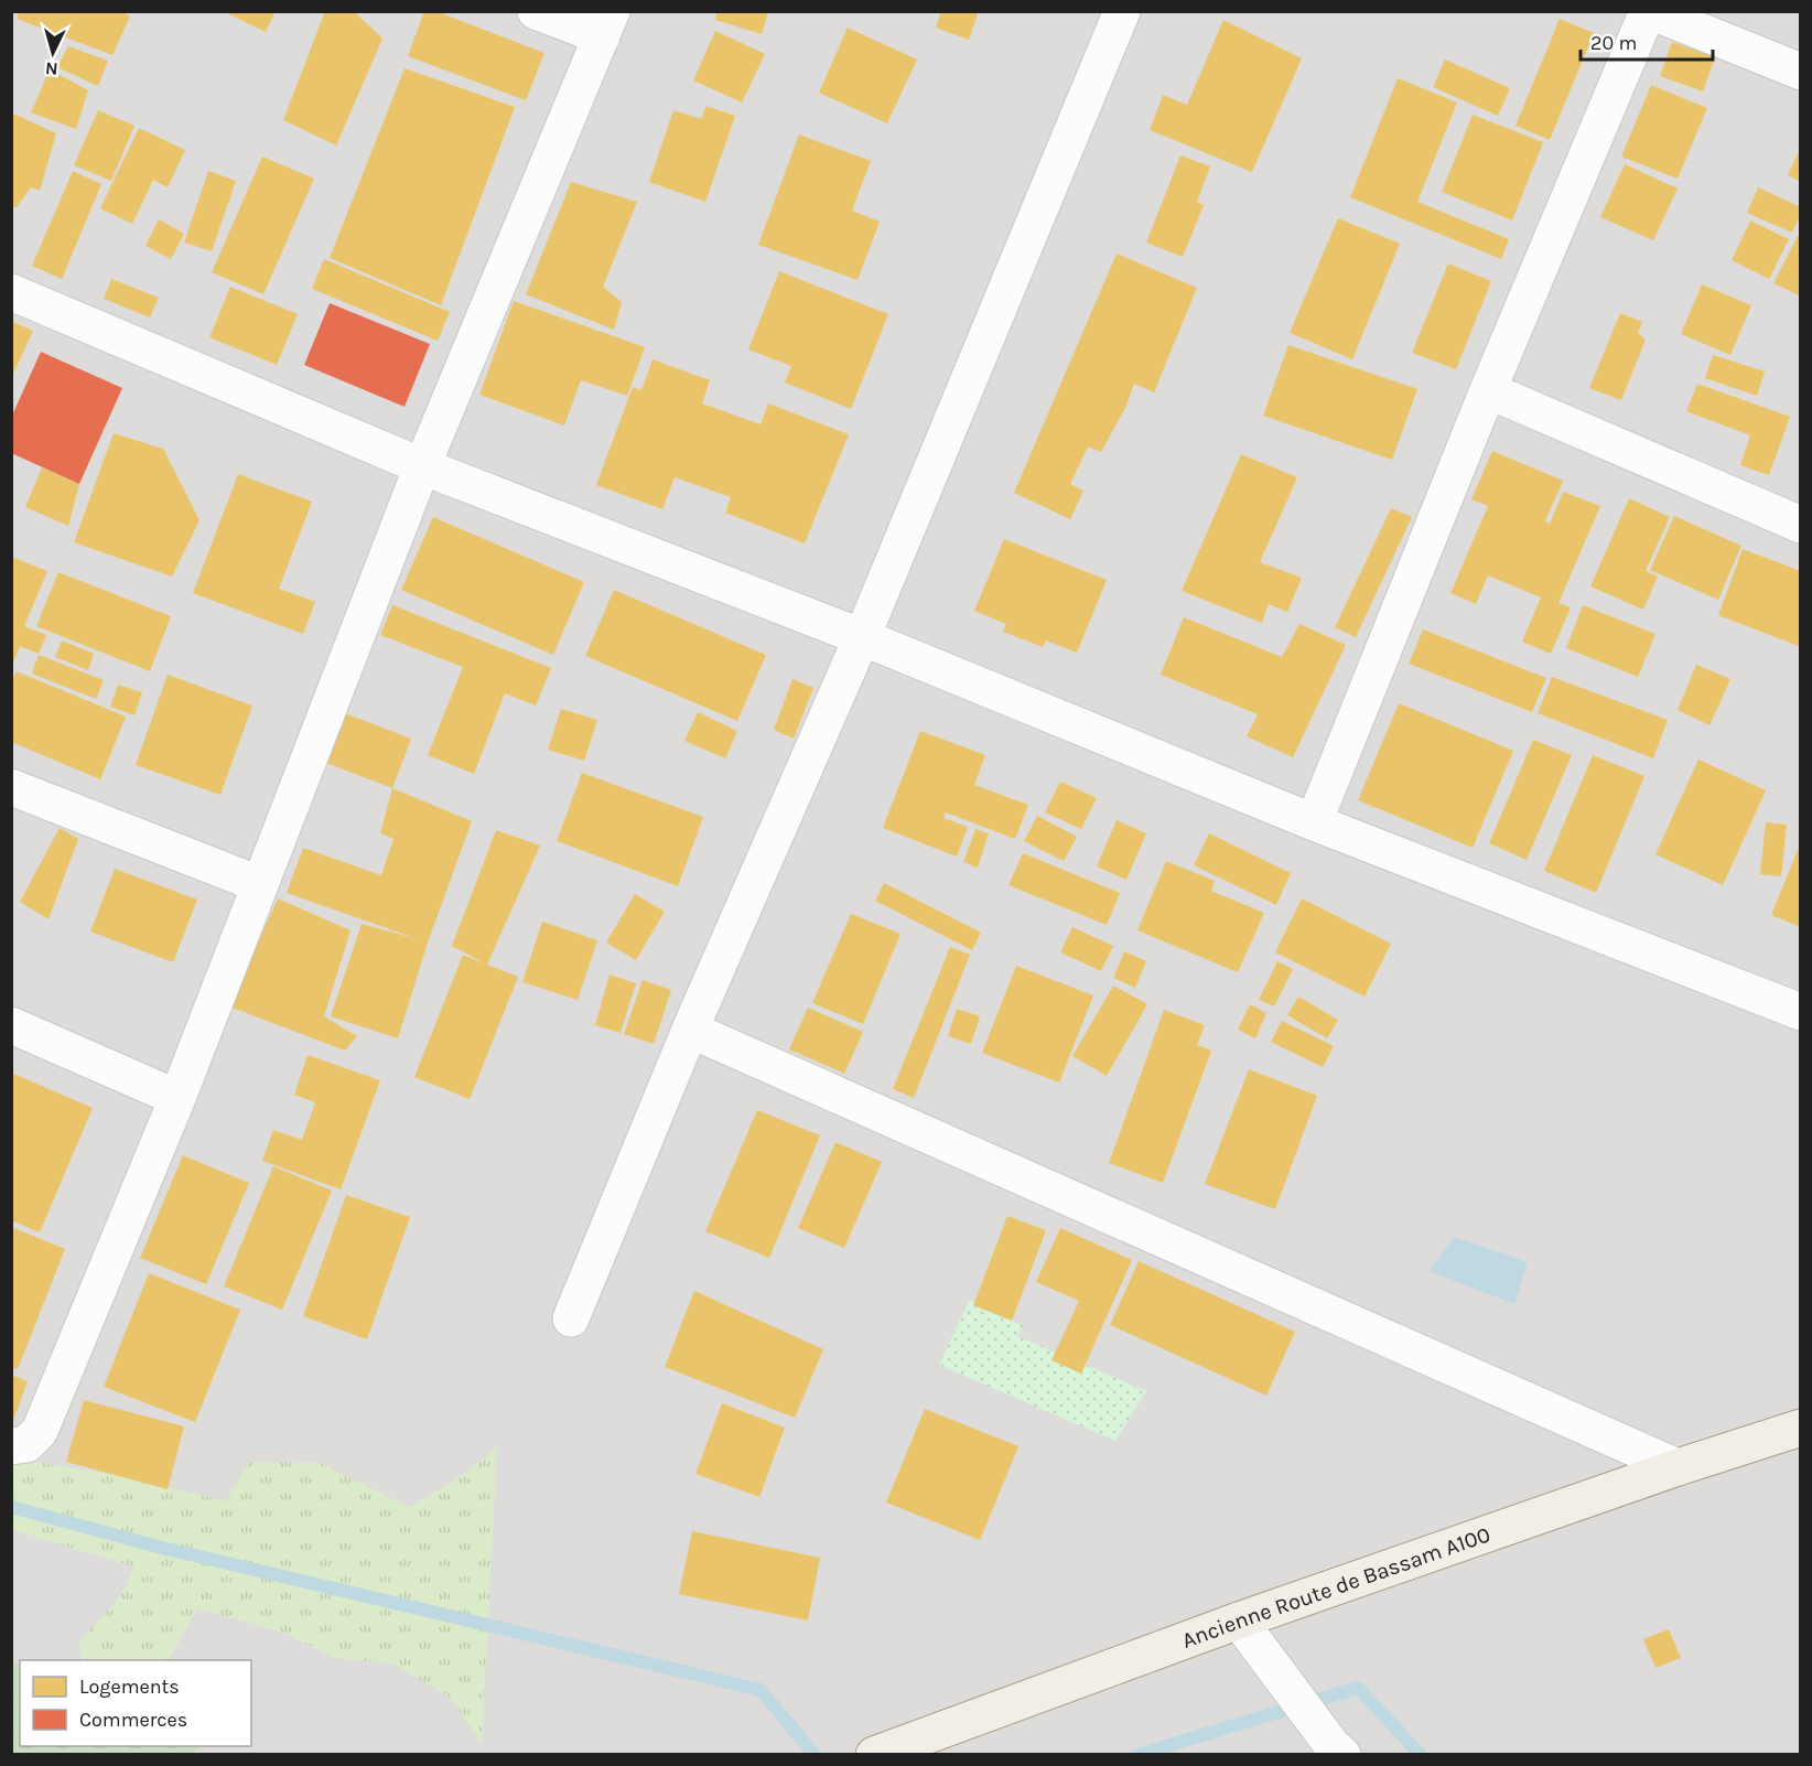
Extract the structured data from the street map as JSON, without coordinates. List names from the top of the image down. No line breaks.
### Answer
{"streets":{"main road":["Ancienne Route de Bassam A100"]},"legend":["Logements","Commerces"],"scale_bar":"20 m","north":"bottom"}
